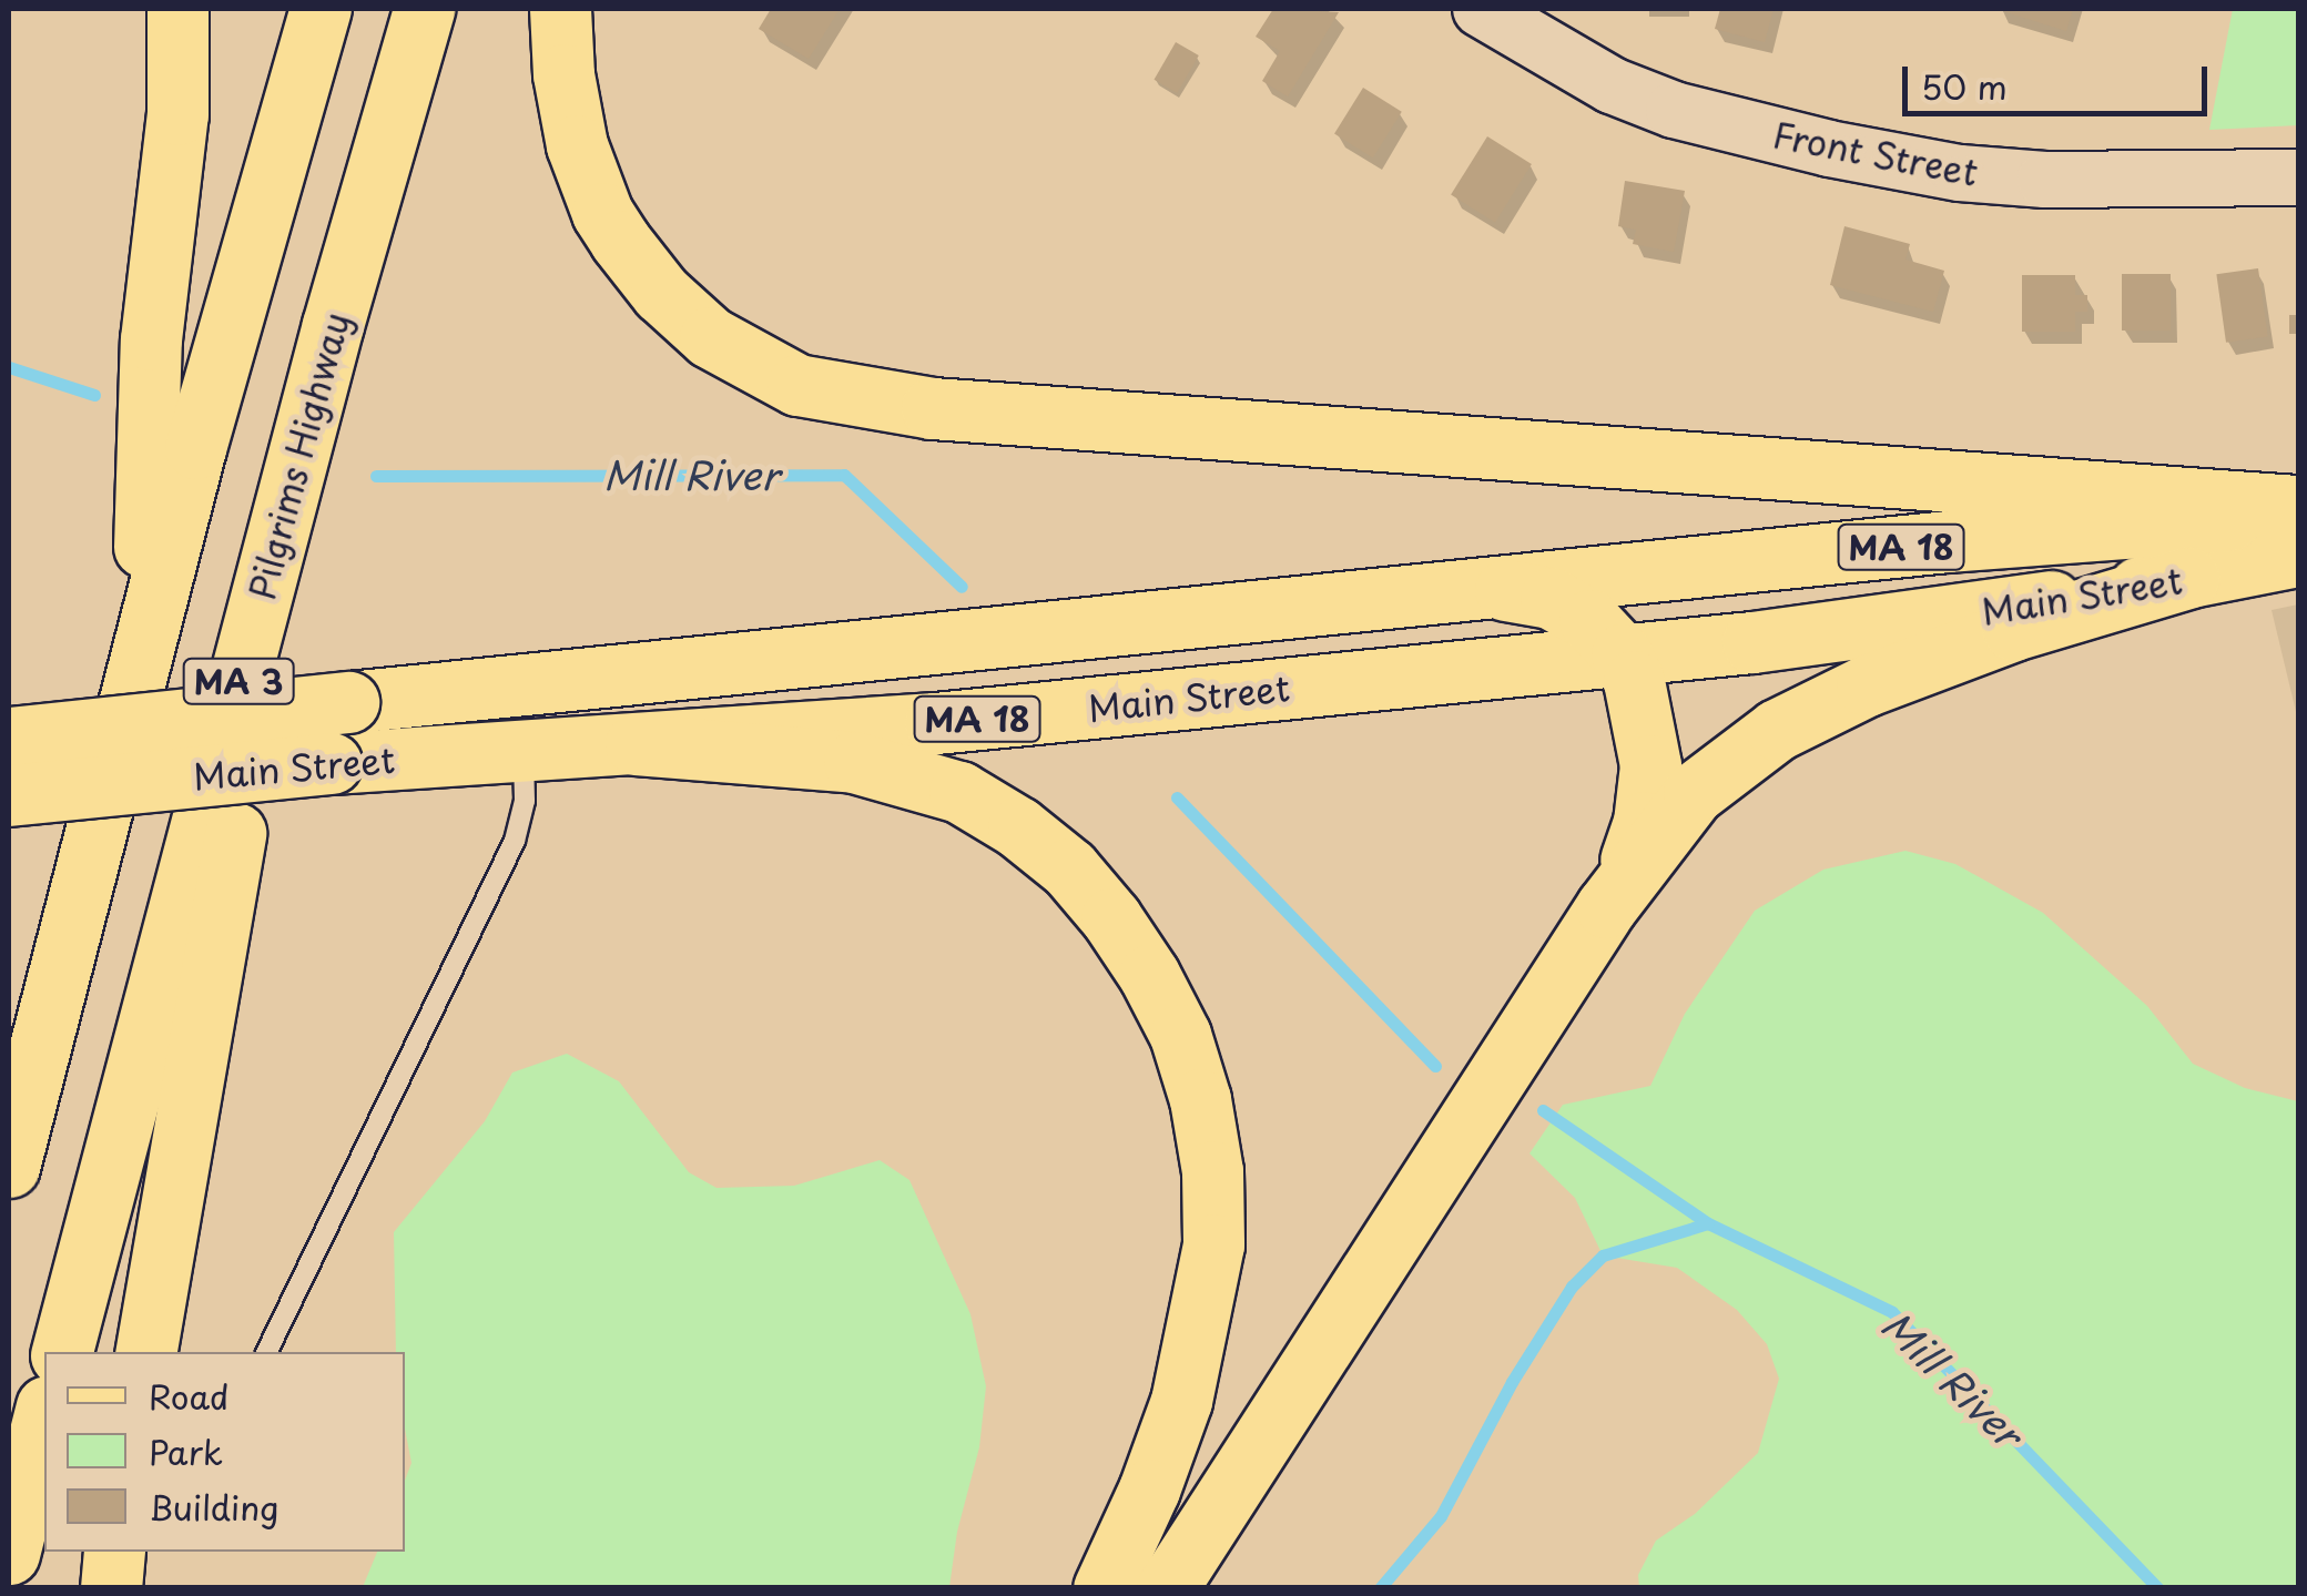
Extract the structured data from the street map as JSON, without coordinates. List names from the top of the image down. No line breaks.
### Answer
{"streets":{"main road":["Pilgrims Highway","MA 18","Main Street","MA 3"],"street":["Front Street"]},"water":["Mill River"],"legend":["Road","Park","Building"],"scale_bar":"50 m"}
